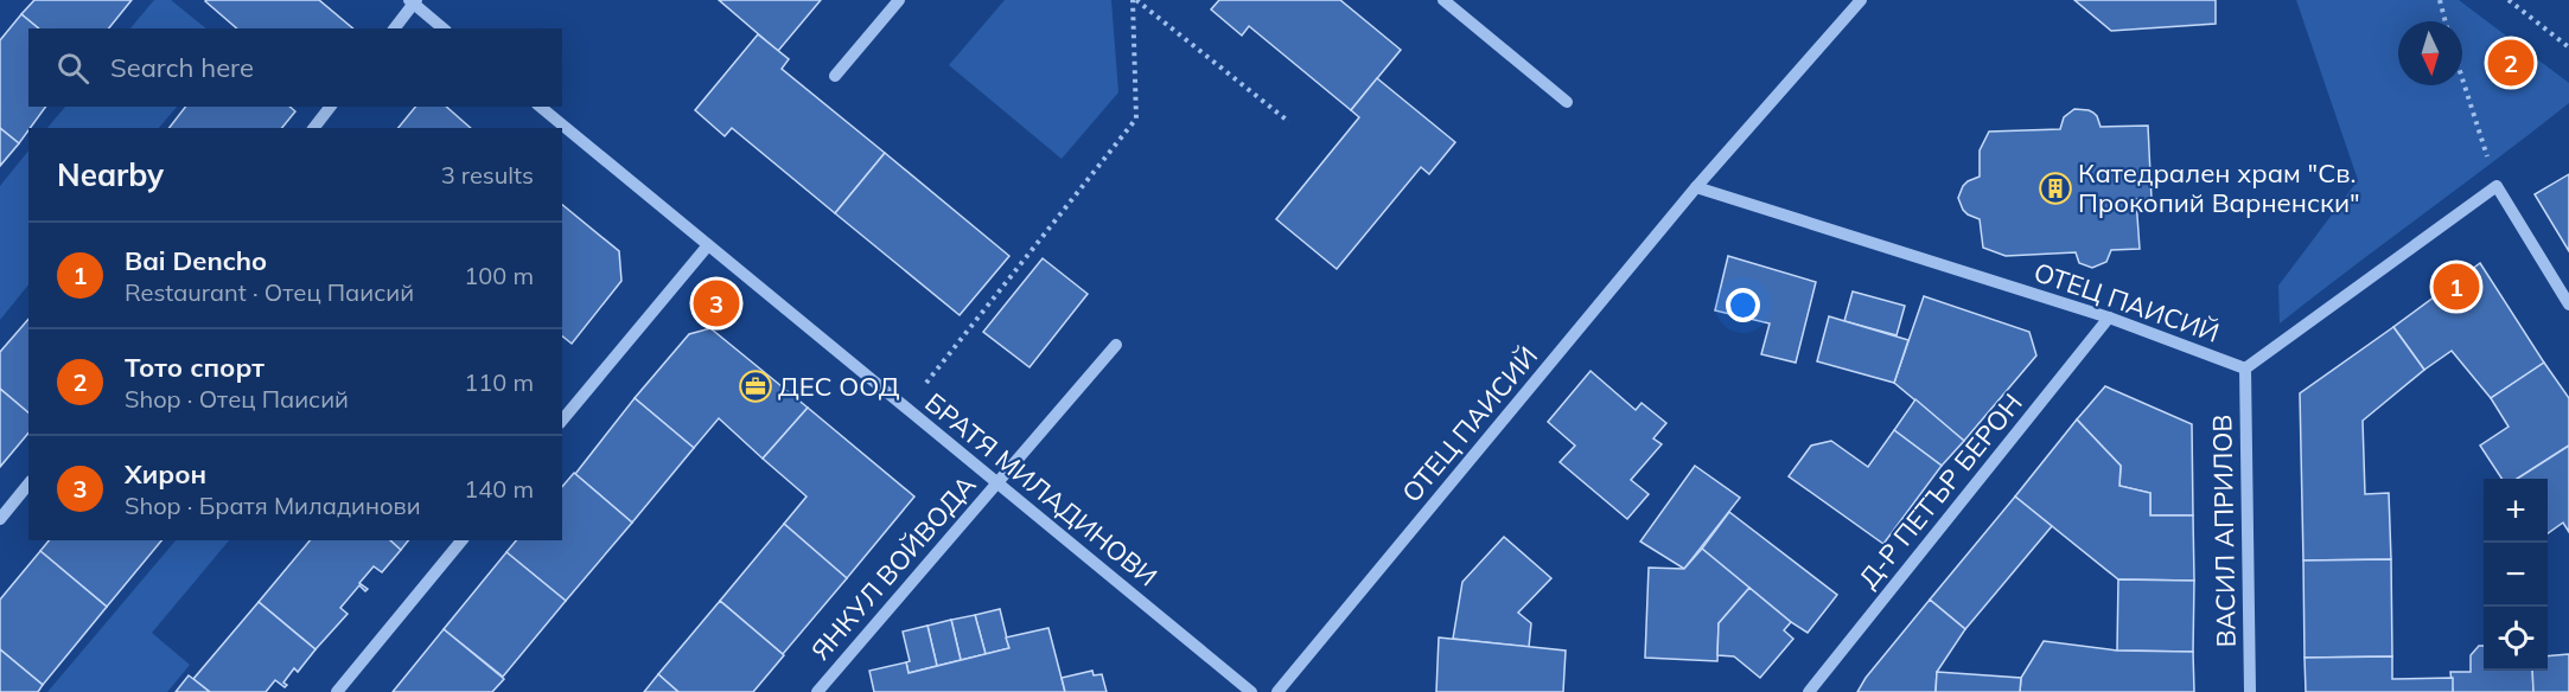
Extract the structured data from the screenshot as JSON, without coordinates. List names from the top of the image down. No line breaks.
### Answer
{"streets":{"street":["ОТЕЦ ПАИСИЙ","БРАТЯ МИЛАДИНОВИ","Д-Р ПЕТЪР БЕРОН","ВАСИЛ АПРИЛОВ","ЯНКУЛ ВОЙВОДА"]},"crossings":[["ОТЕЦ ПАИСИЙ","Д-Р ПЕТЪР БЕРОН"],["ОТЕЦ ПАИСИЙ","ВАСИЛ АПРИЛОВ"],["БРАТЯ МИЛАДИНОВИ","ЯНКУЛ ВОЙВОДА"]],"places":{"building":["Катедрален храм \"Св. Прокопий Варненски\""],"office":["ДЕС ООД"]},"north":"bottom","page":{"search":"Search here","pins":["2","1","3"],"heading":["Nearby","3 results"],"list":[{"mark":"1","name":"Bai Dencho","note":"Restaurant · Отец Паисий","value":"100 m"},{"mark":"2","name":"Тото спорт","note":"Shop · Отец Паисий","value":"110 m"},{"mark":"3","name":"Хирон","note":"Shop · Братя Миладинови","value":"140 m"}],"map_buttons":["+","−"]}}
